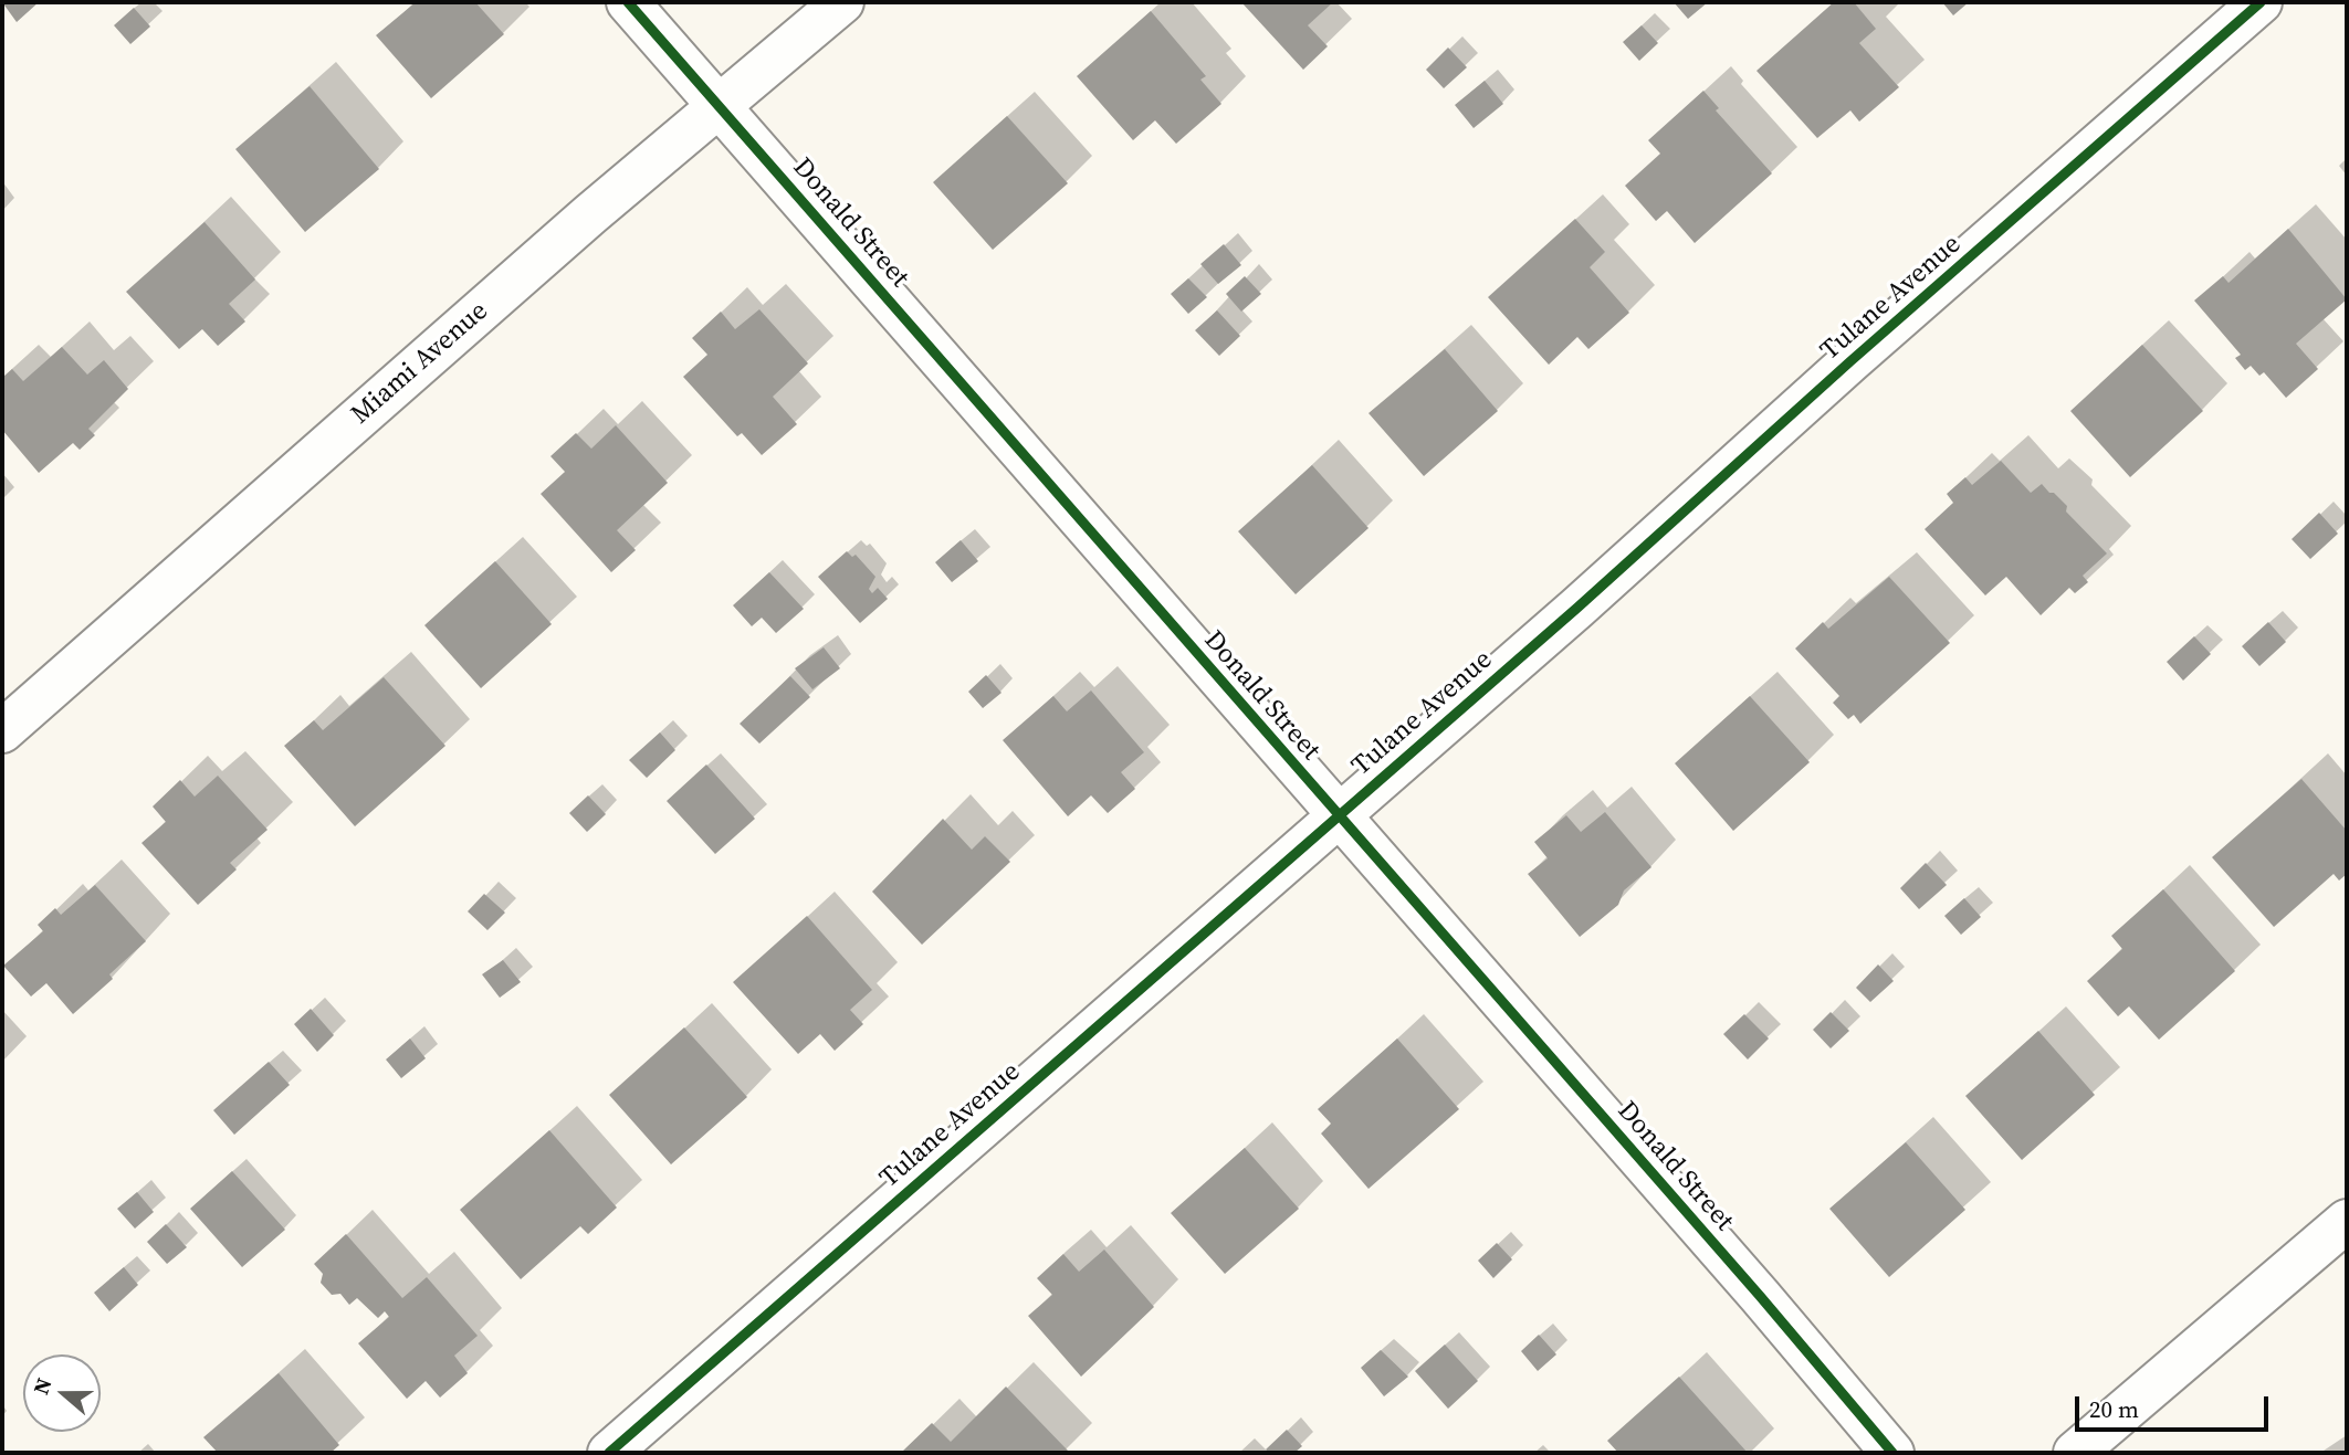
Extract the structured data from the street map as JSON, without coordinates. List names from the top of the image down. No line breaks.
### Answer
{"streets":{"street":["Donald Street","Tulane Avenue","Miami Avenue"]},"crossings":[["Donald Street","Tulane Avenue"],["Donald Street","Miami Avenue"]],"scale_bar":"20 m","north":"left"}
